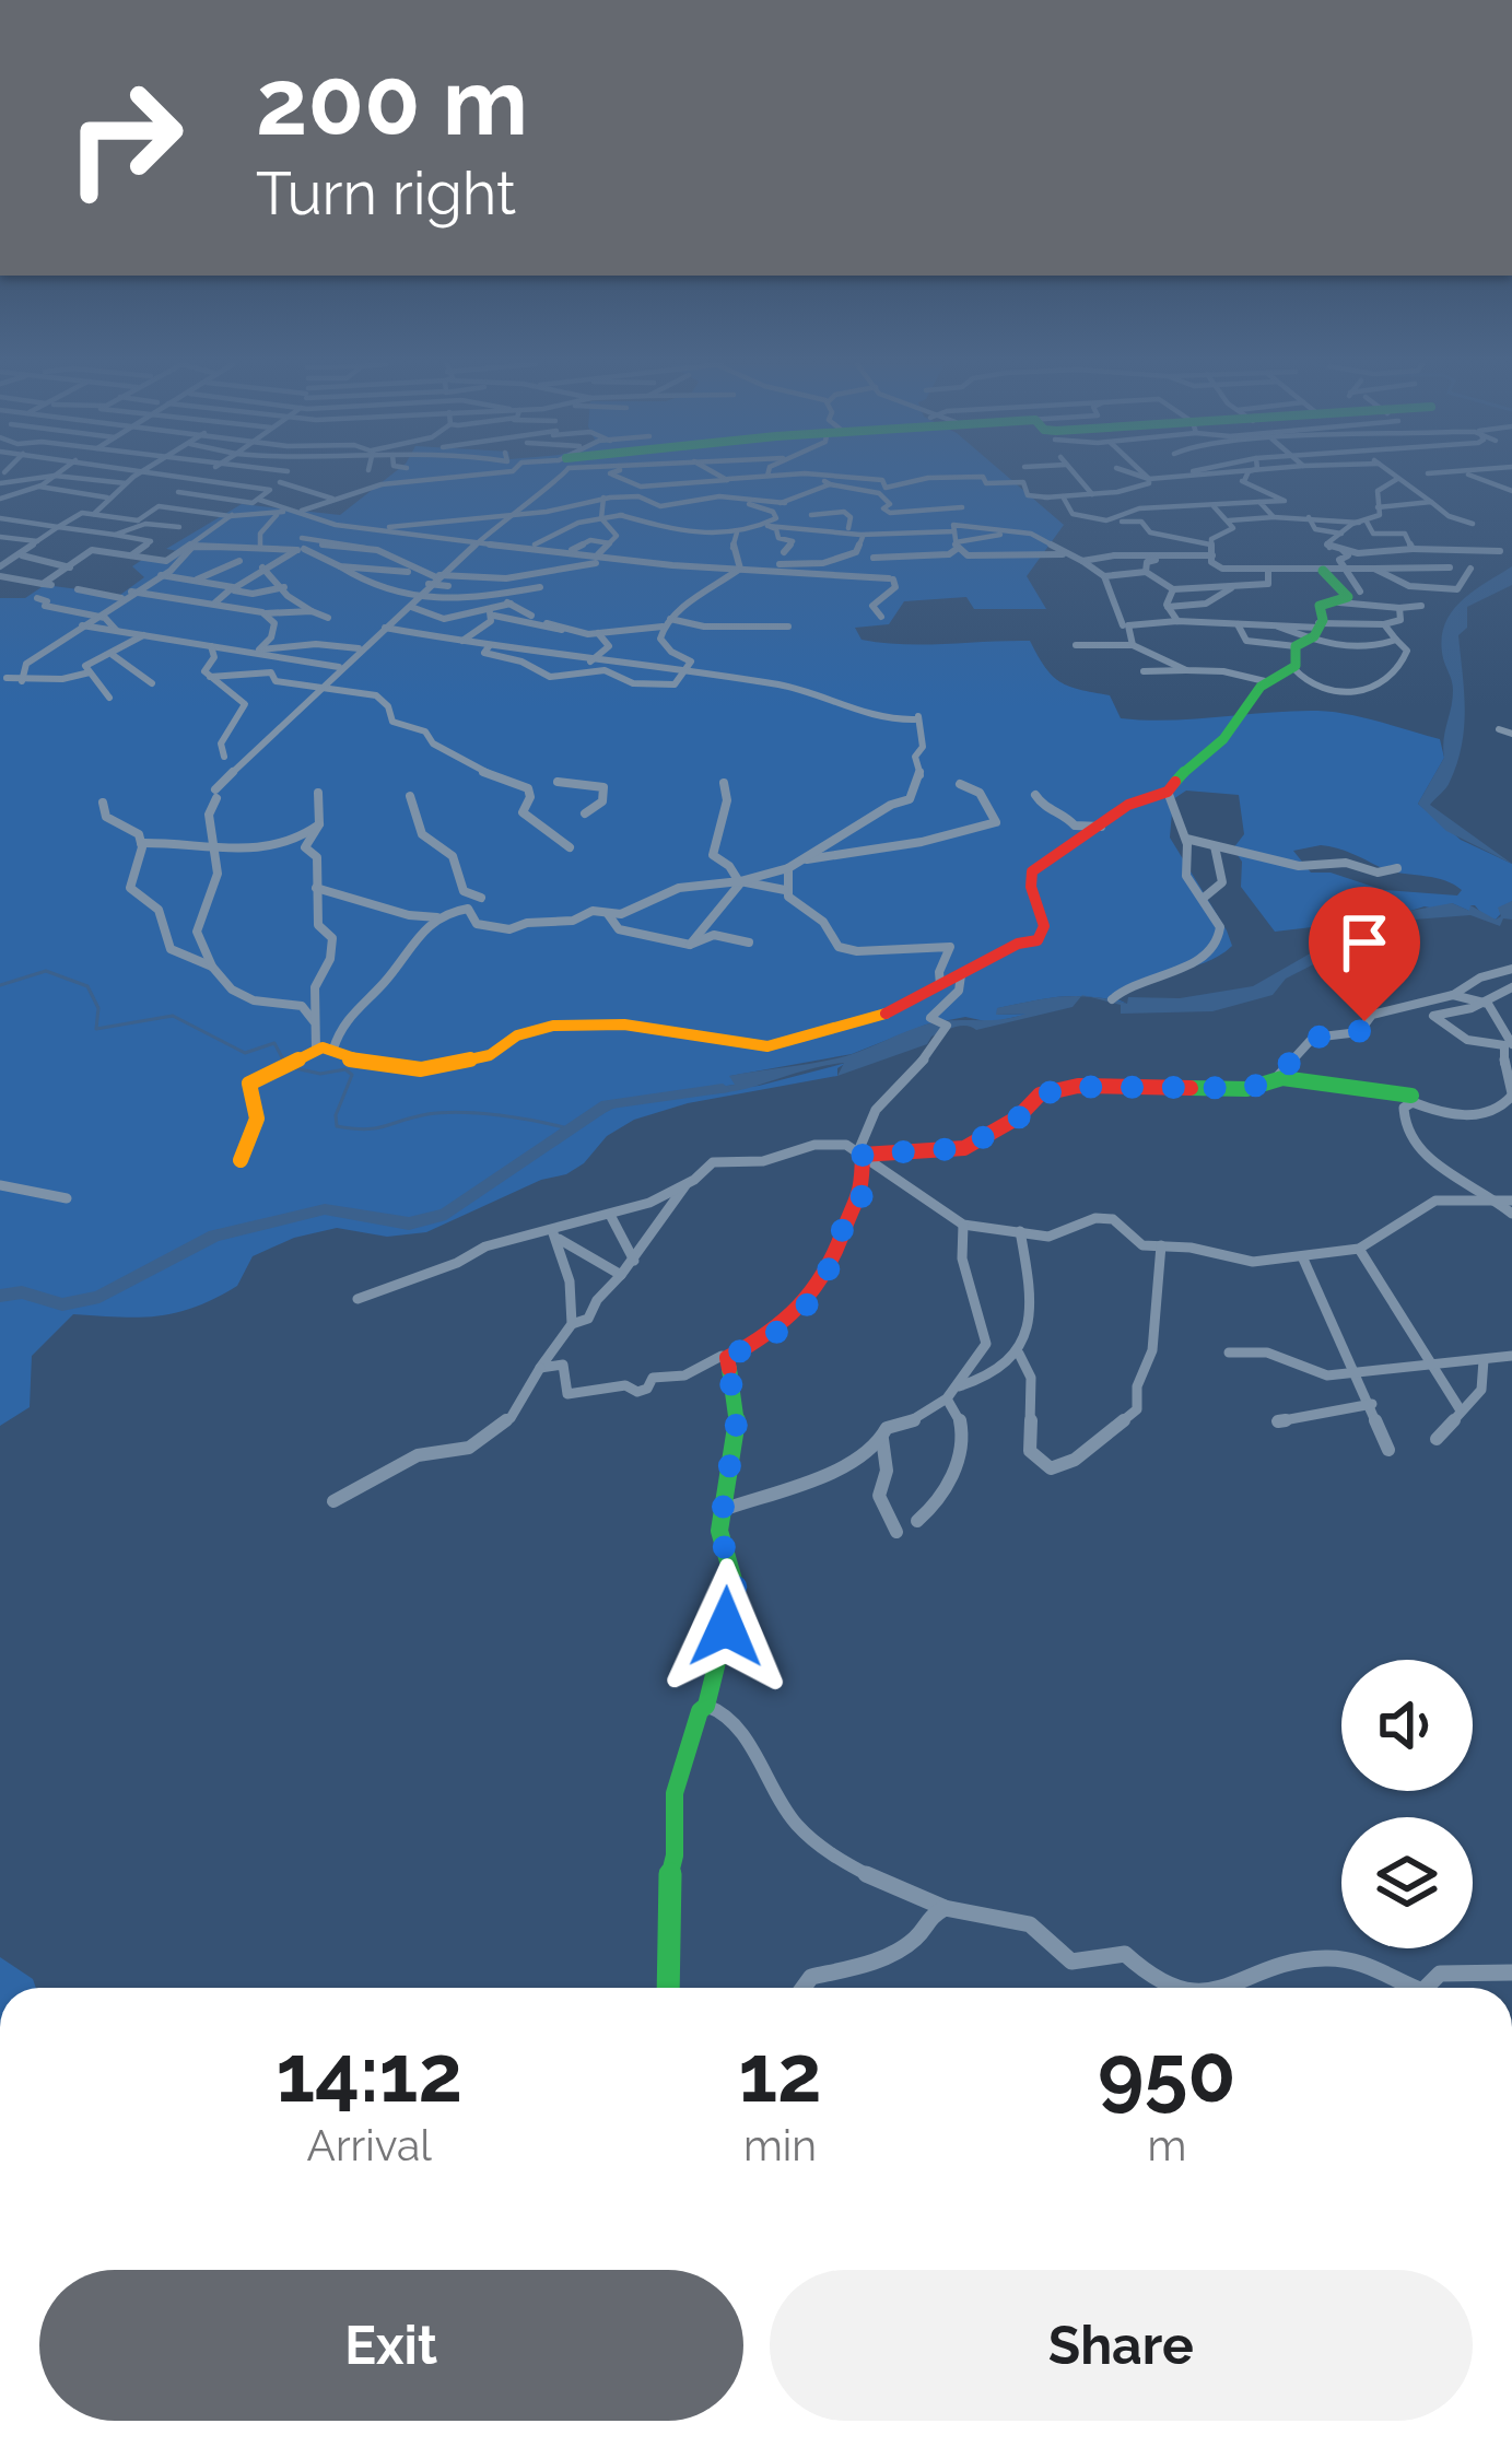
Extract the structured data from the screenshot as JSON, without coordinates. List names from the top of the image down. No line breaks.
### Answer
{"page":{"turn":["200 m","Turn right"],"eta":["14:12","Arrival","12","min","950","m"],"buttons":["Exit","Share"]}}
